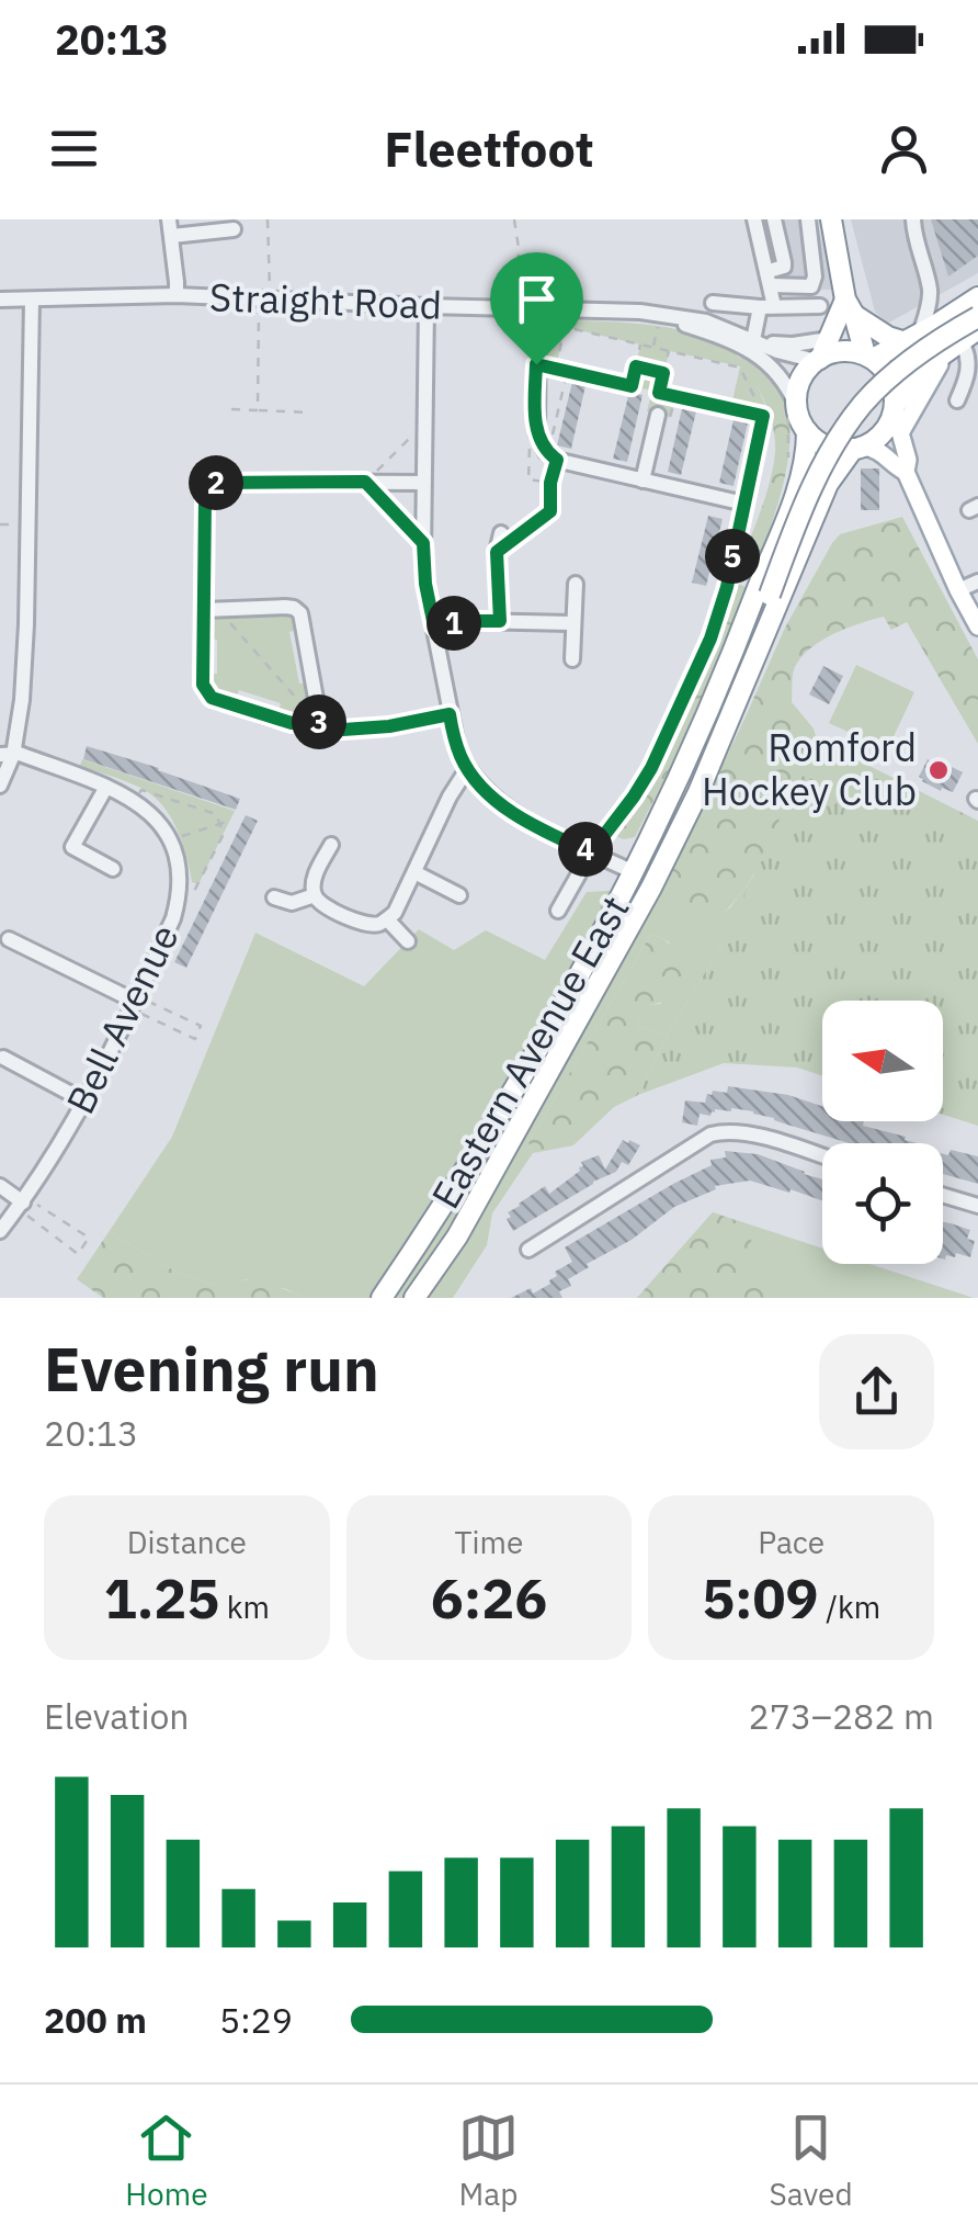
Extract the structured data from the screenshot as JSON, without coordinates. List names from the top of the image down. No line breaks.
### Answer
{"streets":{"highway":["Eastern Avenue East"],"street":["Straight Road","Bell Avenue"]},"crossings":[["Straight Road","Eastern Avenue East"]],"places":["Romford Hockey Club"],"north":"left","page":{"status":"20:13","header":"Fleetfoot","pins":["2","5","1","3","4"],"heading":["Evening run","20:13"],"stats":[["Distance","1.25 km"],["Time","6:26"],["Pace","5:09 /km"]],"chart":["Elevation","273–282 m"],"list":[{"name":"200 m","note":"5:29"}],"tabs":["Home","Map","Saved"]}}
